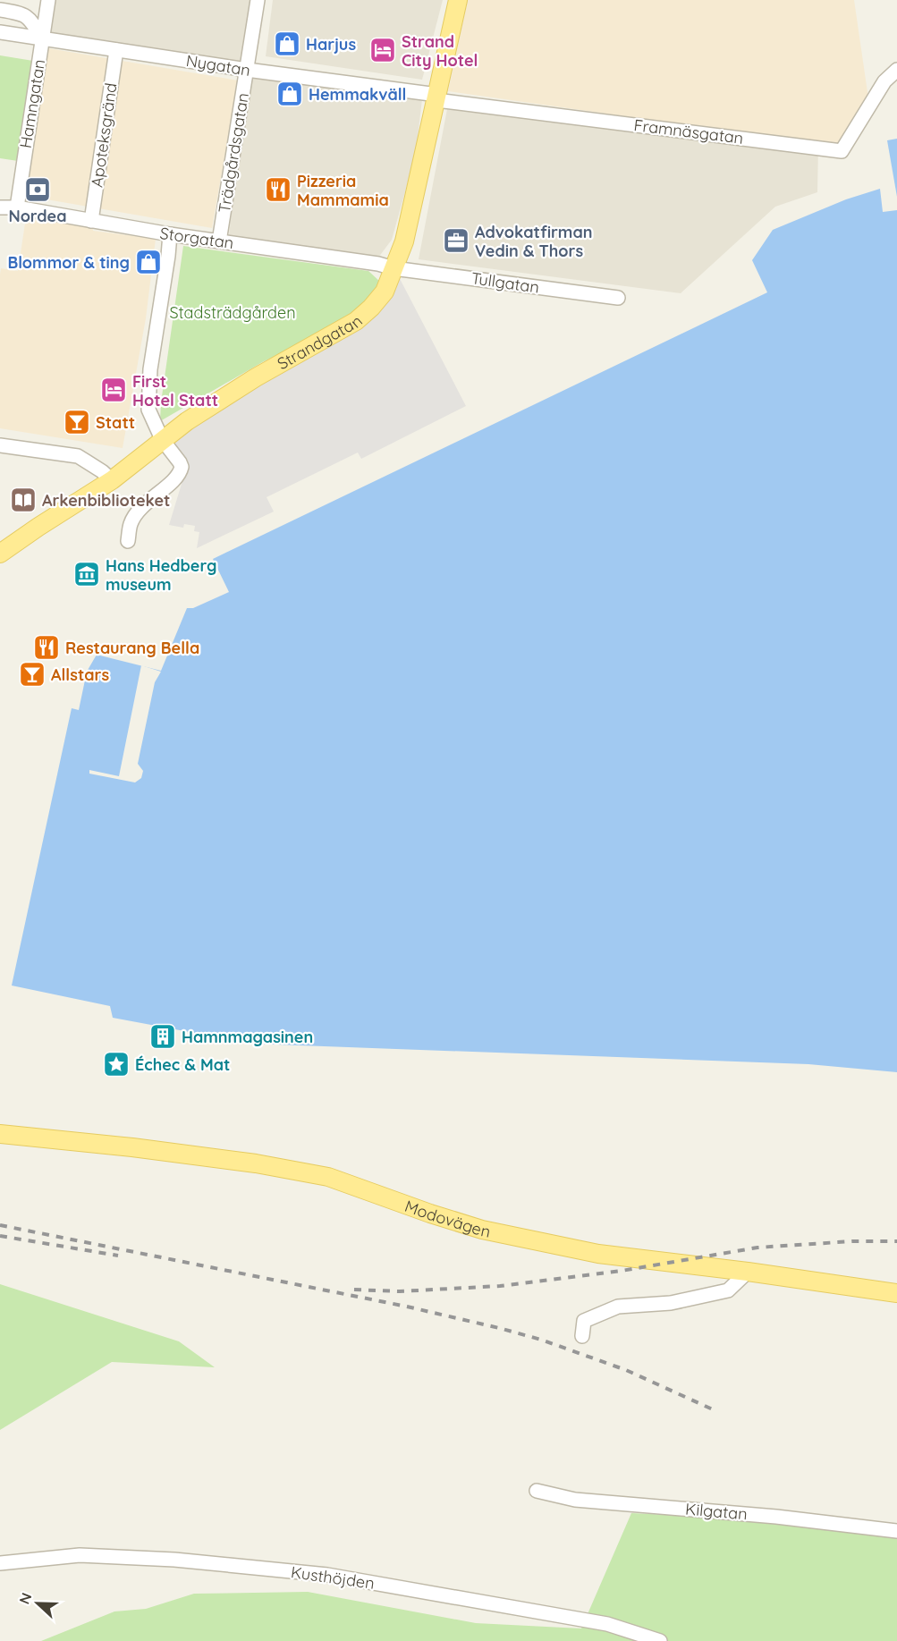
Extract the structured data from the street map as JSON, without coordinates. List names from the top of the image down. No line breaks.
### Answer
{"streets":{"main road":["Strandgatan","Modovägen"],"street":["Nygatan","Hamngatan","Framnäsgatan","Apoteksgränd","Trädgårdsgatan","Storgatan","Tullgatan","Kilgatan","Kusthöjden"]},"crossings":[["Nygatan","Hamngatan"],["Nygatan","Framnäsgatan"],["Nygatan","Apoteksgränd"],["Nygatan","Trädgårdsgatan"],["Nygatan","Strandgatan"],["Hamngatan","Storgatan"],["Framnäsgatan","Strandgatan"],["Apoteksgränd","Storgatan"],["Trädgårdsgatan","Storgatan"],["Storgatan","Tullgatan"],["Storgatan","Strandgatan"],["Tullgatan","Strandgatan"]],"parks":["Stadsträdgården"],"places":{"shop":["Harjus","Hemmakväll","Blommor & ting"],"hotel":["Strand City Hotel","First Hotel Statt"],"bank":["Nordea"],"restaurant":["Pizzeria Mammamia","Restaurang Bella"],"office":["Advokatfirman Vedin & Thors"],"bar":["Statt","Allstars"],"library":["Arkenbiblioteket"],"museum":["Hans Hedberg museum"],"building":["Hamnmagasinen"],"place":["Échec & Mat"]},"north":"left"}
